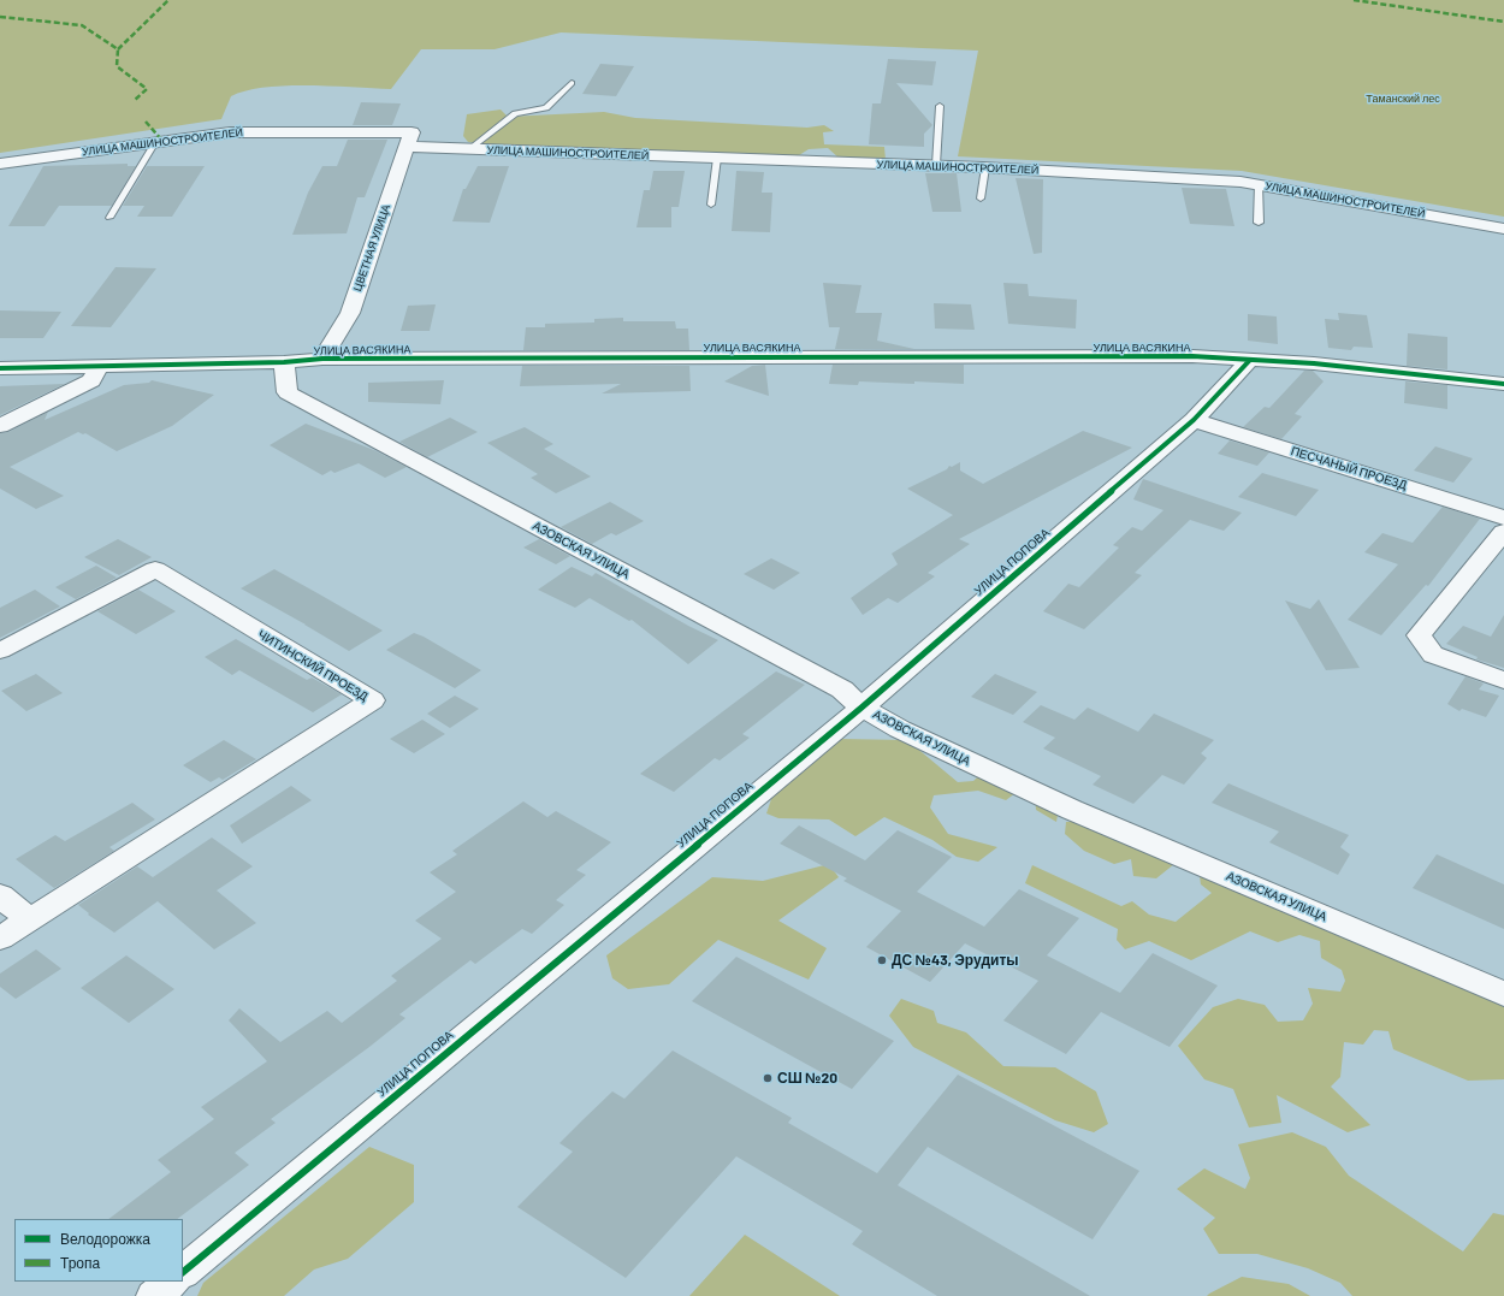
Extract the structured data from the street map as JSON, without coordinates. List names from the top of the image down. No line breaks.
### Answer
{"streets":{"street":["УЛИЦА МАШИНОСТРОИТЕЛЕЙ","ЦВЕТНАЯ УЛИЦА","УЛИЦА ВАСЯКИНА","ПЕСЧАНЫЙ ПРОЕЗД","АЗОВСКАЯ УЛИЦА","УЛИЦА ПОПОВА","ЧИТИНСКИЙ ПРОЕЗД"]},"crossings":[["УЛИЦА МАШИНОСТРОИТЕЛЕЙ","ЦВЕТНАЯ УЛИЦА"],["ЦВЕТНАЯ УЛИЦА","УЛИЦА ВАСЯКИНА"],["УЛИЦА ВАСЯКИНА","АЗОВСКАЯ УЛИЦА"],["УЛИЦА ВАСЯКИНА","УЛИЦА ПОПОВА"],["ПЕСЧАНЫЙ ПРОЕЗД","УЛИЦА ПОПОВА"],["АЗОВСКАЯ УЛИЦА","УЛИЦА ПОПОВА"]],"parks":["Таманский лес"],"places":["ДС №43, Эрудиты","СШ №20"],"legend":["Велодорожка","Тропа"]}
